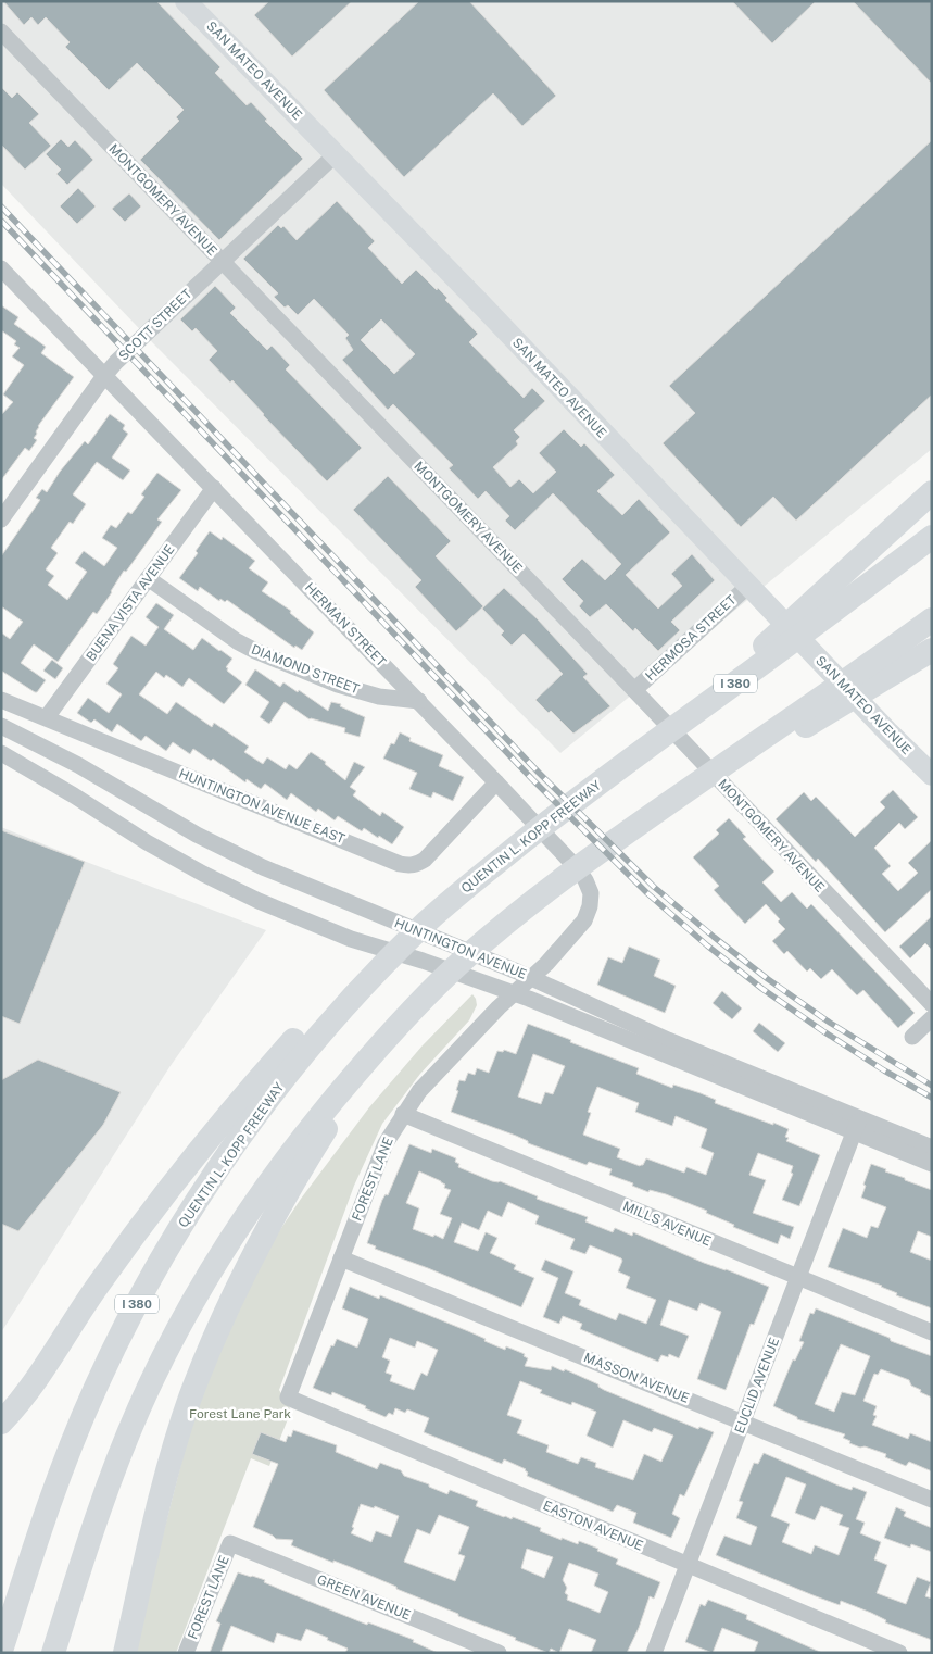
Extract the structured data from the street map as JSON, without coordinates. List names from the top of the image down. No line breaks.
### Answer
{"streets":{"highway":["I 380","QUENTIN L. KOPP FREEWAY"],"main road":["SAN MATEO AVENUE"],"street":["MONTGOMERY AVENUE","SCOTT STREET","BUENA VISTA AVENUE","HERMAN STREET","HERMOSA STREET","DIAMOND STREET","HUNTINGTON AVENUE EAST","HUNTINGTON AVENUE","FOREST LANE","MILLS AVENUE","MASSON AVENUE","EUCLID AVENUE","EASTON AVENUE","GREEN AVENUE"]},"crossings":[["SAN MATEO AVENUE","SCOTT STREET"],["SAN MATEO AVENUE","HERMOSA STREET"],["MONTGOMERY AVENUE","SCOTT STREET"],["MONTGOMERY AVENUE","HERMOSA STREET"],["SCOTT STREET","HERMAN STREET"],["BUENA VISTA AVENUE","HERMAN STREET"],["BUENA VISTA AVENUE","DIAMOND STREET"],["BUENA VISTA AVENUE","HUNTINGTON AVENUE EAST"],["HERMAN STREET","DIAMOND STREET"],["HERMAN STREET","HUNTINGTON AVENUE EAST"],["HERMAN STREET","HUNTINGTON AVENUE"],["HERMAN STREET","FOREST LANE"],["HUNTINGTON AVENUE","FOREST LANE"],["HUNTINGTON AVENUE","EUCLID AVENUE"],["FOREST LANE","MILLS AVENUE"],["FOREST LANE","MASSON AVENUE"],["FOREST LANE","EASTON AVENUE"],["FOREST LANE","GREEN AVENUE"],["MILLS AVENUE","EUCLID AVENUE"],["MASSON AVENUE","EUCLID AVENUE"],["EUCLID AVENUE","EASTON AVENUE"]],"parks":["Forest Lane Park"]}
